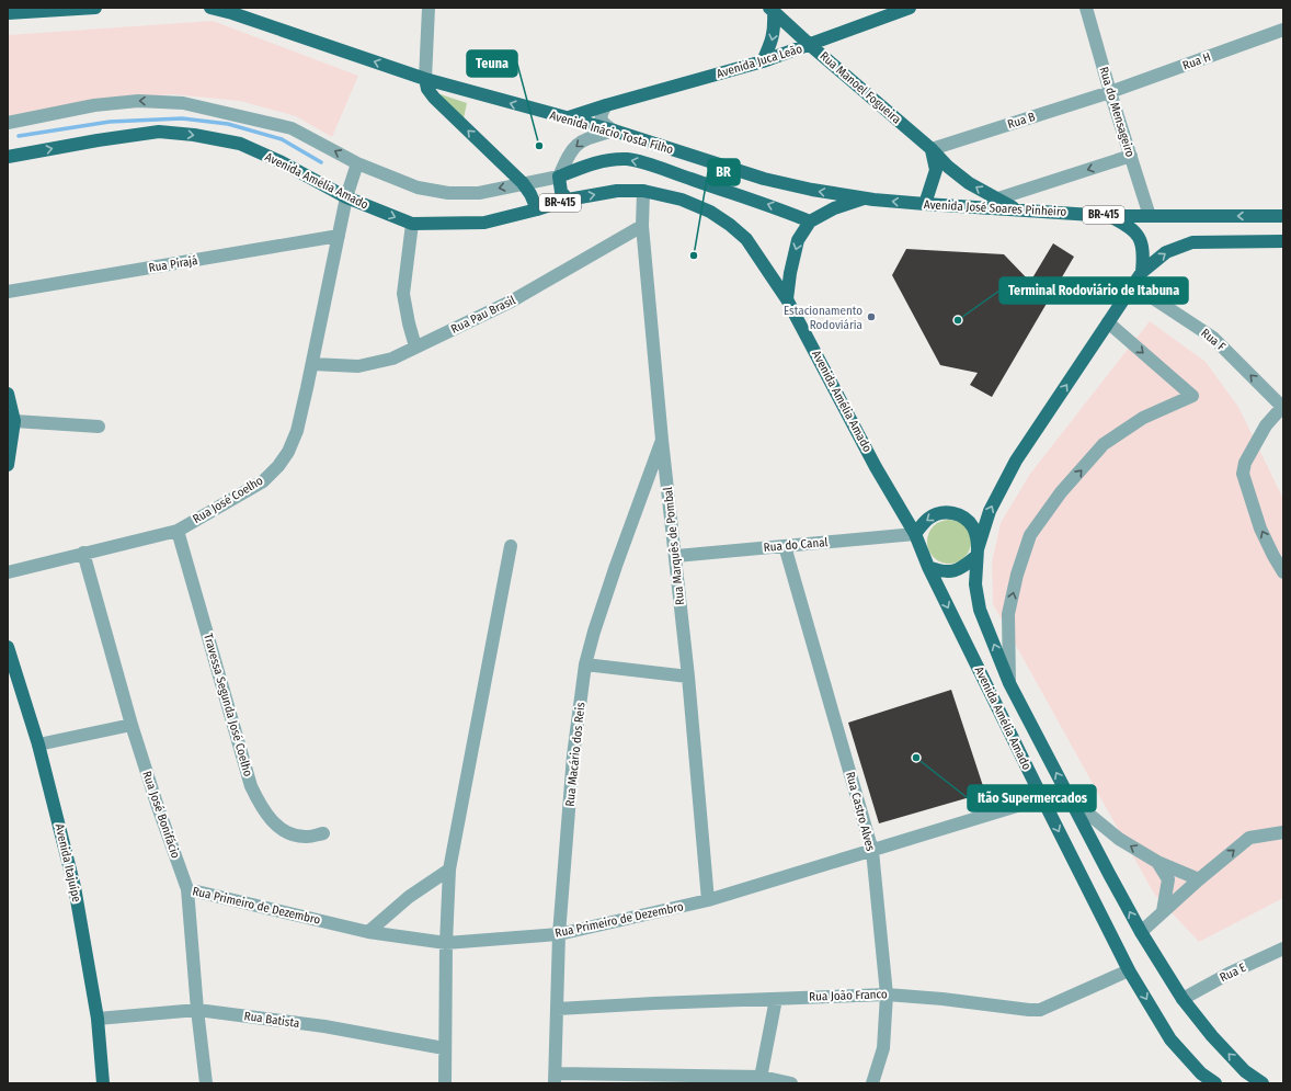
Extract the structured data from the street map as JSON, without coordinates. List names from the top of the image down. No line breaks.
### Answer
{"streets":{"main road":["Avenida Juca Leão","Rua Manoel Fogueira","Avenida Inácio Tosta Filho","Avenida Amélia Amado","BR-415","Avenida José Soares Pinheiro","Avenida Itajuípe"],"street":["Rua H","Rua do Mensageiro","Rua B","Rua Pirajá","Rua Pau Brasil","Rua F","Rua José Coelho","Rua do Canal","Rua Marquês de Pombal","Travessa Segunda José Coelho","Rua Macário dos Reis","Rua Castro Alves","Rua José Bonifácio","Rua Primeiro de Dezembro","Rua E","Rua João Franco","Rua Batista"]},"crossings":[["Avenida Juca Leão","Rua Manoel Fogueira"],["Avenida Juca Leão","Avenida Inácio Tosta Filho"],["Rua H","Rua do Mensageiro"],["Rua H","Rua B"],["Rua Manoel Fogueira","Rua B"],["Rua Manoel Fogueira","Avenida José Soares Pinheiro"],["Rua do Mensageiro","Rua B"],["Rua do Mensageiro","Avenida José Soares Pinheiro"],["Avenida Inácio Tosta Filho","BR-415"],["Avenida Inácio Tosta Filho","Avenida José Soares Pinheiro"],["Avenida Amélia Amado","Rua F"],["Avenida Amélia Amado","Rua José Coelho"],["Avenida Amélia Amado","Rua do Canal"],["Avenida Amélia Amado","Rua Marquês de Pombal"],["Avenida Amélia Amado","Rua Primeiro de Dezembro"],["Avenida Amélia Amado","Rua E"],["Avenida Amélia Amado","Rua João Franco"],["BR-415","Rua José Coelho"],["Rua Pirajá","Rua José Coelho"],["Rua Pau Brasil","Rua José Coelho"],["Rua Pau Brasil","Rua Marquês de Pombal"],["Rua José Coelho","Travessa Segunda José Coelho"],["Rua José Coelho","Rua José Bonifácio"],["Rua do Canal","Rua Marquês de Pombal"],["Rua do Canal","Rua Castro Alves"],["Rua Marquês de Pombal","Rua Macário dos Reis"],["Rua Marquês de Pombal","Rua Primeiro de Dezembro"],["Rua Macário dos Reis","Rua Primeiro de Dezembro"],["Rua Macário dos Reis","Rua João Franco"],["Rua Castro Alves","Rua Primeiro de Dezembro"],["Rua Castro Alves","Rua João Franco"],["Rua José Bonifácio","Rua Primeiro de Dezembro"],["Rua José Bonifácio","Rua Batista"],["Avenida Itajuípe","Rua Batista"]],"one_way":["Avenida José Soares Pinheiro","Rua F"],"places":["Teuna","BR","Estacionamento Rodoviária","Terminal Rodoviário de Itabuna","Itão Supermercados"]}
